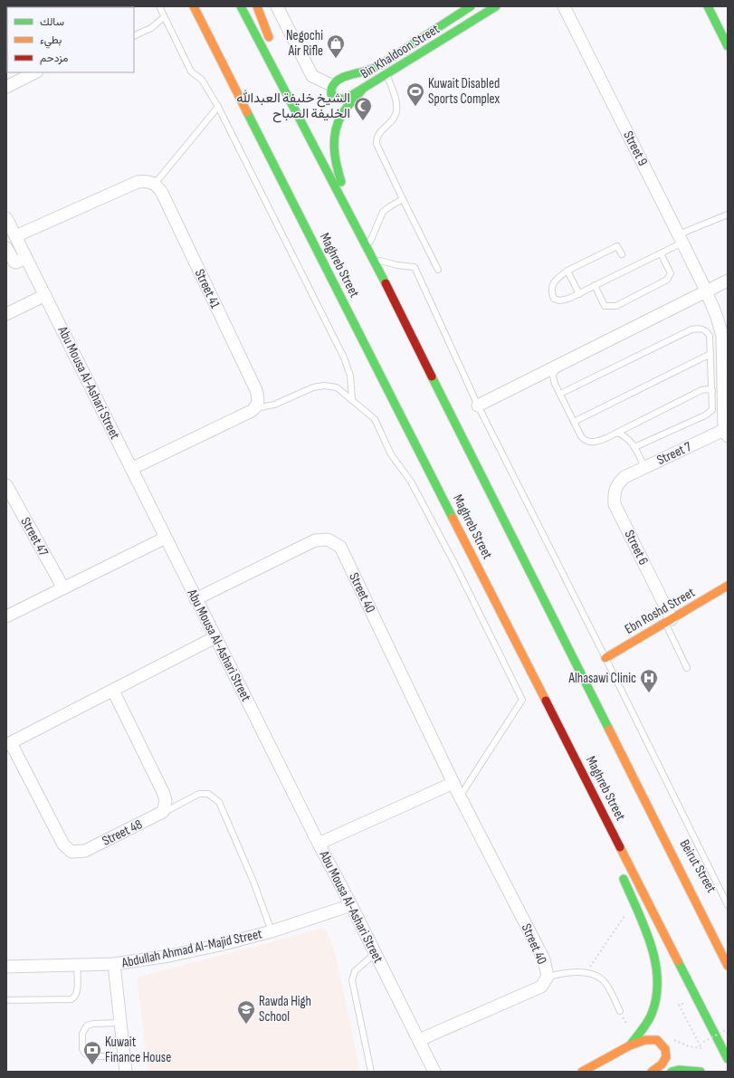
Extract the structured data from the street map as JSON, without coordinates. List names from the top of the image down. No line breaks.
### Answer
{"streets":{"main road":["Bin Khaldoon Street","Maghreb Street","Ebn Roshd Street","Beirut Street"],"street":["Street 9","Street 41","Abu Mousa Al-Ashari Street","Street 7","Street 47","Street 6","Street 40","Street 48","Abdullah Ahmad Al-Majid Street"]},"crossings":[["Street 9","Street 7"],["Abu Mousa Al-Ashari Street","Street 40"],["Abu Mousa Al-Ashari Street","Street 48"],["Abu Mousa Al-Ashari Street","Abdullah Ahmad Al-Majid Street"],["Street 7","Street 6"],["Street 6","Ebn Roshd Street"]],"places":{"shop":["Negochi Air Rifle"],"sports":["Kuwait Disabled Sports Complex"],"mosque":["الشيخ خليفة العبدالله الخليفة الصباح"],"hospital":["Alhasawi Clinic"],"school or university":["Rawda High School"],"bank":["Kuwait Finance House"]},"legend":["سالك","بطيء","مزدحم"]}
